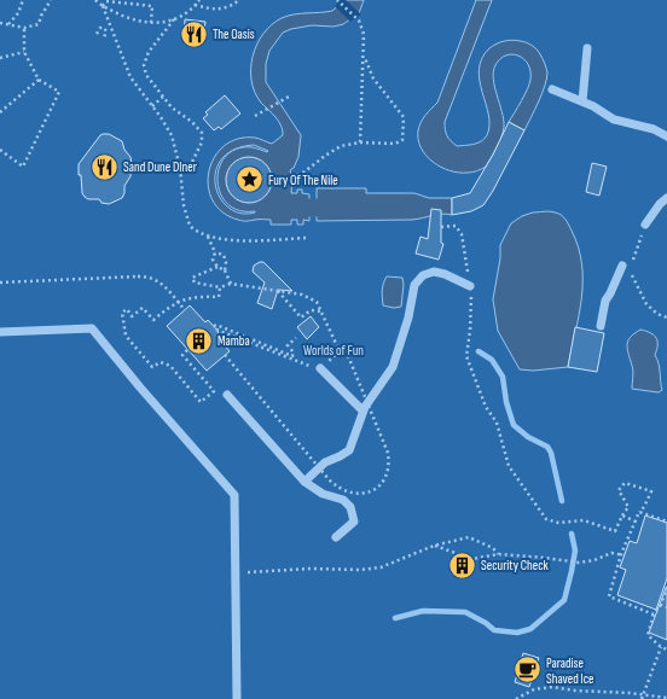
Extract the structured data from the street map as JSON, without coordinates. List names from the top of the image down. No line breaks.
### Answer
{"parks":["Worlds of Fun"],"places":{"restaurant":["The Oasis","Sand Dune DIner"],"place":["Fury Of The Nile"],"building":["Mamba","Security Check"],"cafe":["Paradise Shaved Ice"]}}
